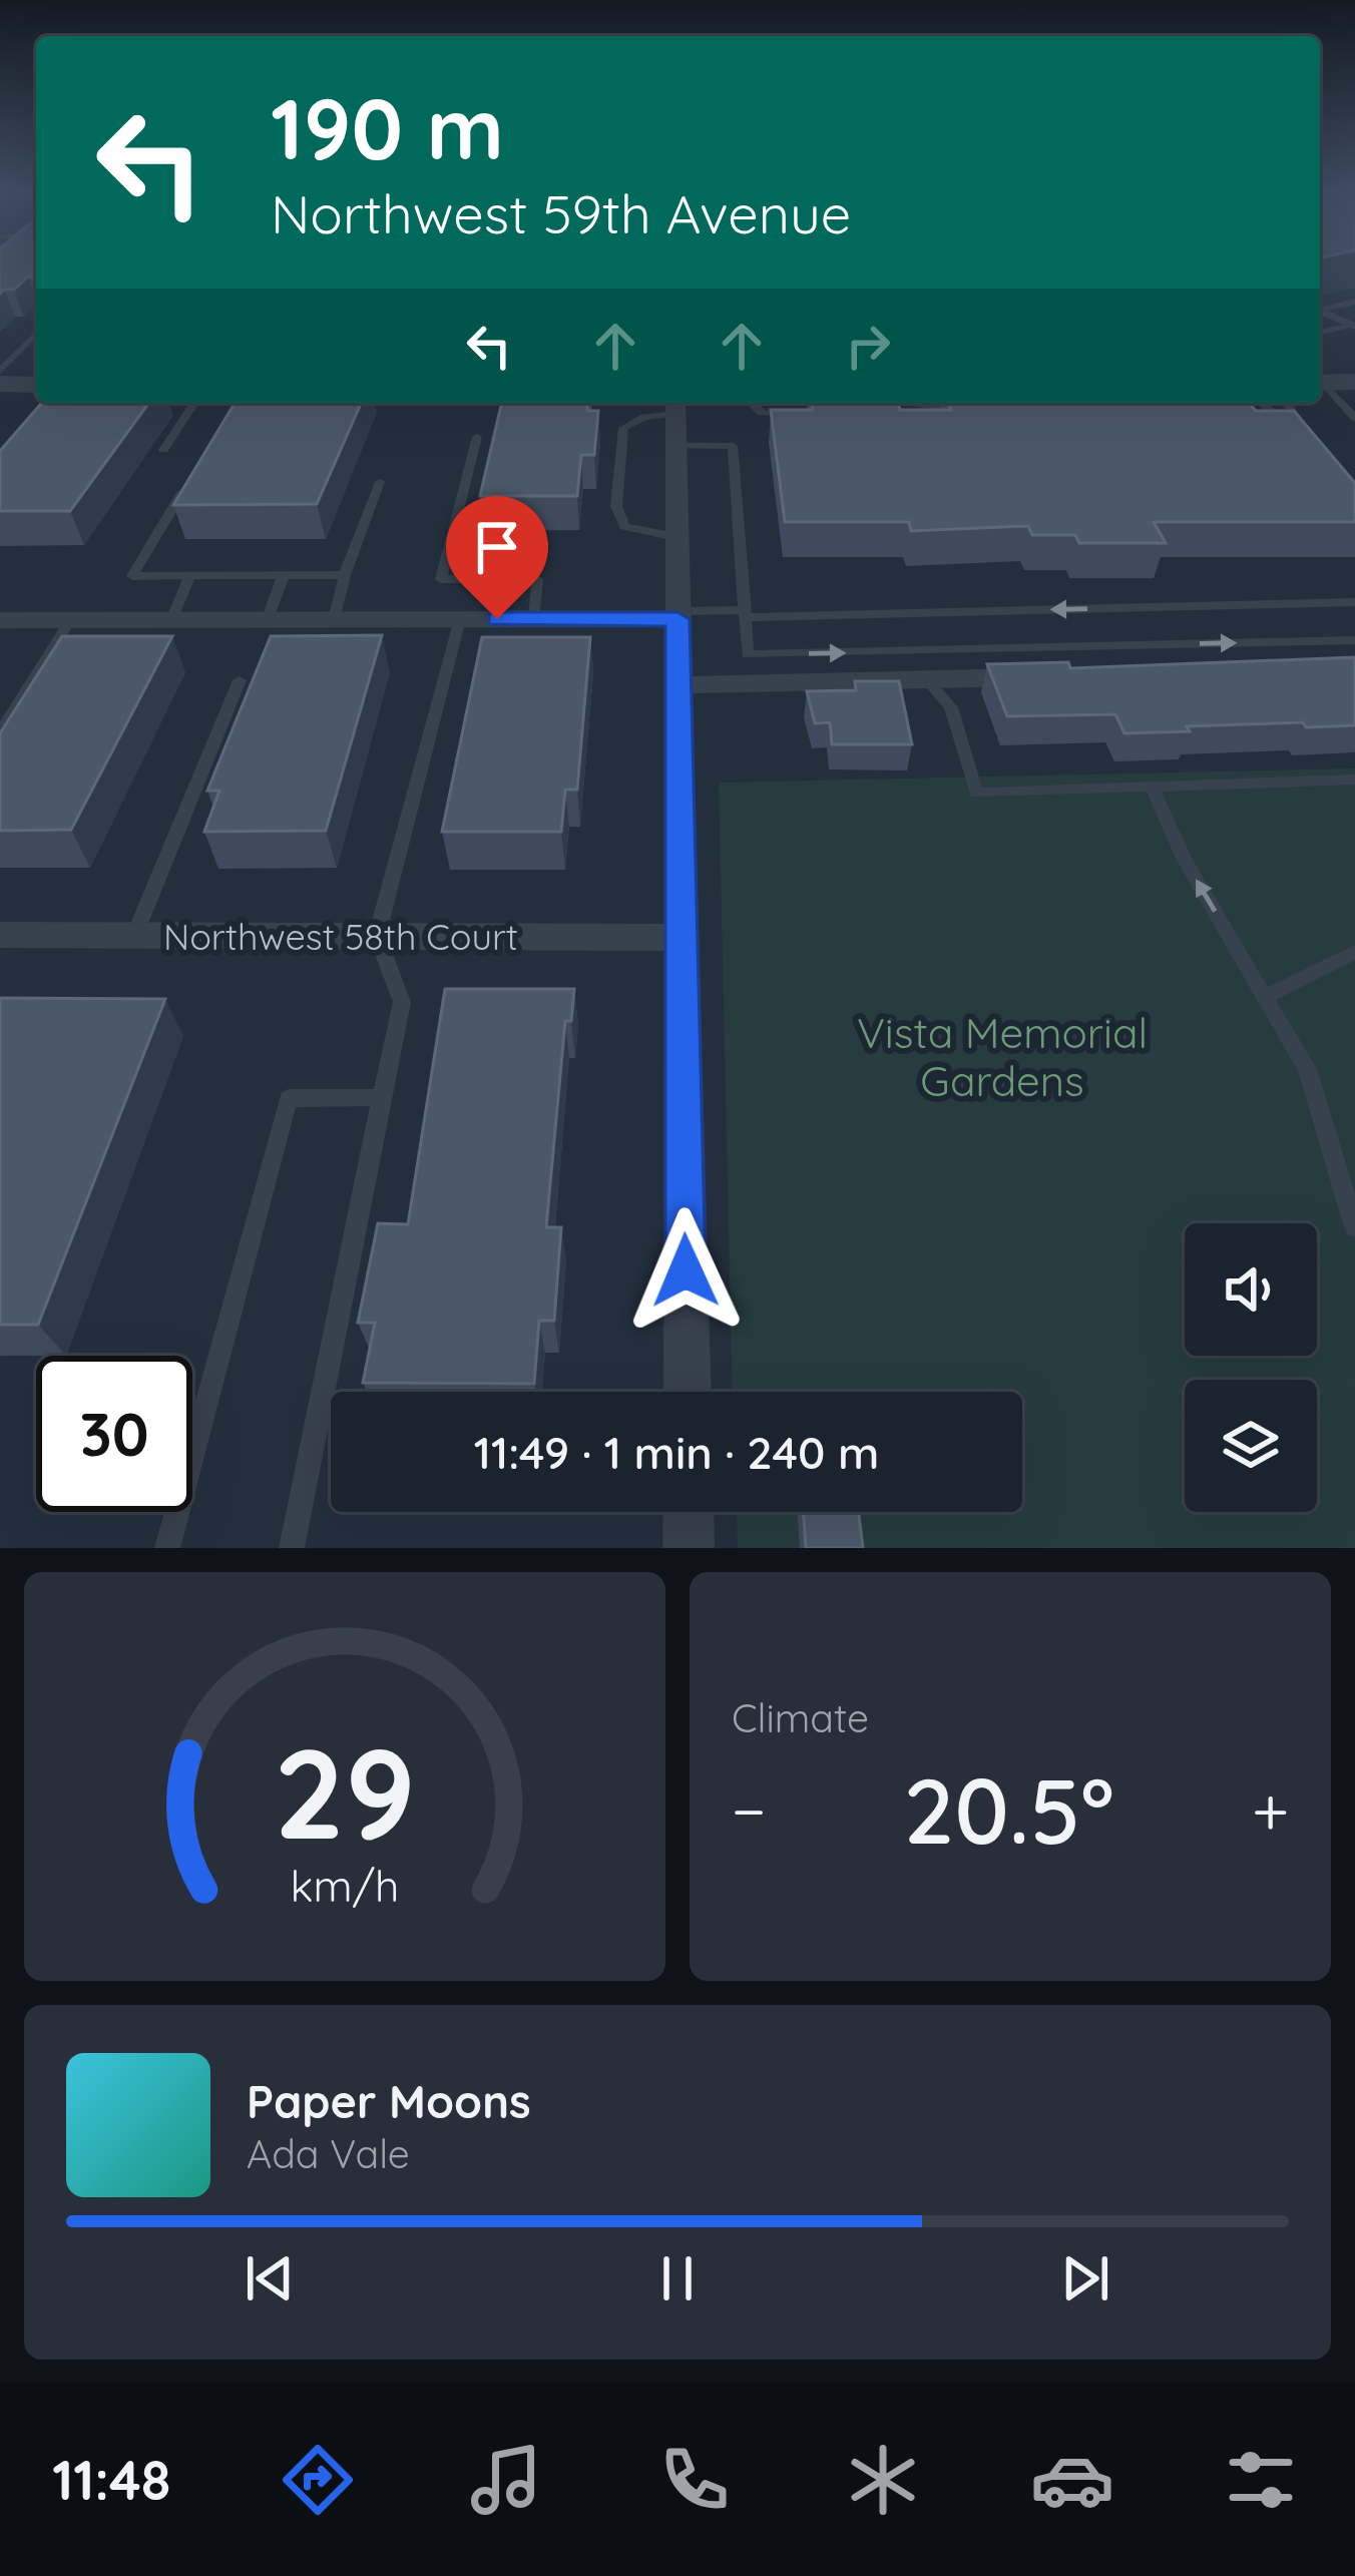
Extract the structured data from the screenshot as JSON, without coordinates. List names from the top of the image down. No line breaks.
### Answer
{"streets":{"street":["Northwest 58th Court"]},"parks":["Vista Memorial Gardens"],"page":{"turn":["190 m","Northwest 59th Avenue"],"limit":"30","trip":"11:49 · 1 min · 240 m","tile":"Climate","heat":["−","20.5°","+"],"song":["Paper Moons","Ada Vale"],"tabs":"11:48","gauge":["29","km/h"]}}
